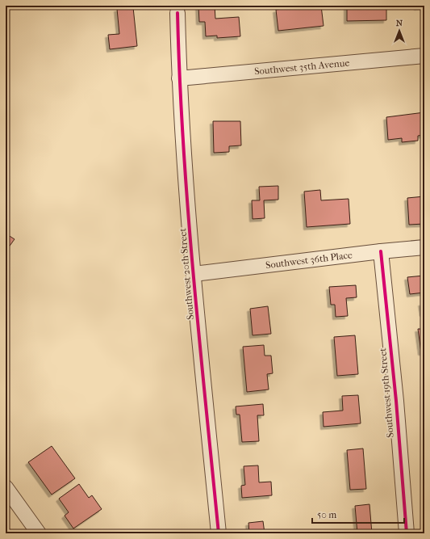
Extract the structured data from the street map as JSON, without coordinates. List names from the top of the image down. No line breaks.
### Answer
{"streets":{"street":["Southwest 35th Avenue","Southwest 36th Place","Southwest 20th Street","Southwest 19th Street"]},"crossings":[["Southwest 35th Avenue","Southwest 20th Street"],["Southwest 36th Place","Southwest 20th Street"],["Southwest 36th Place","Southwest 19th Street"]],"scale_bar":"50 m","north":"top"}
